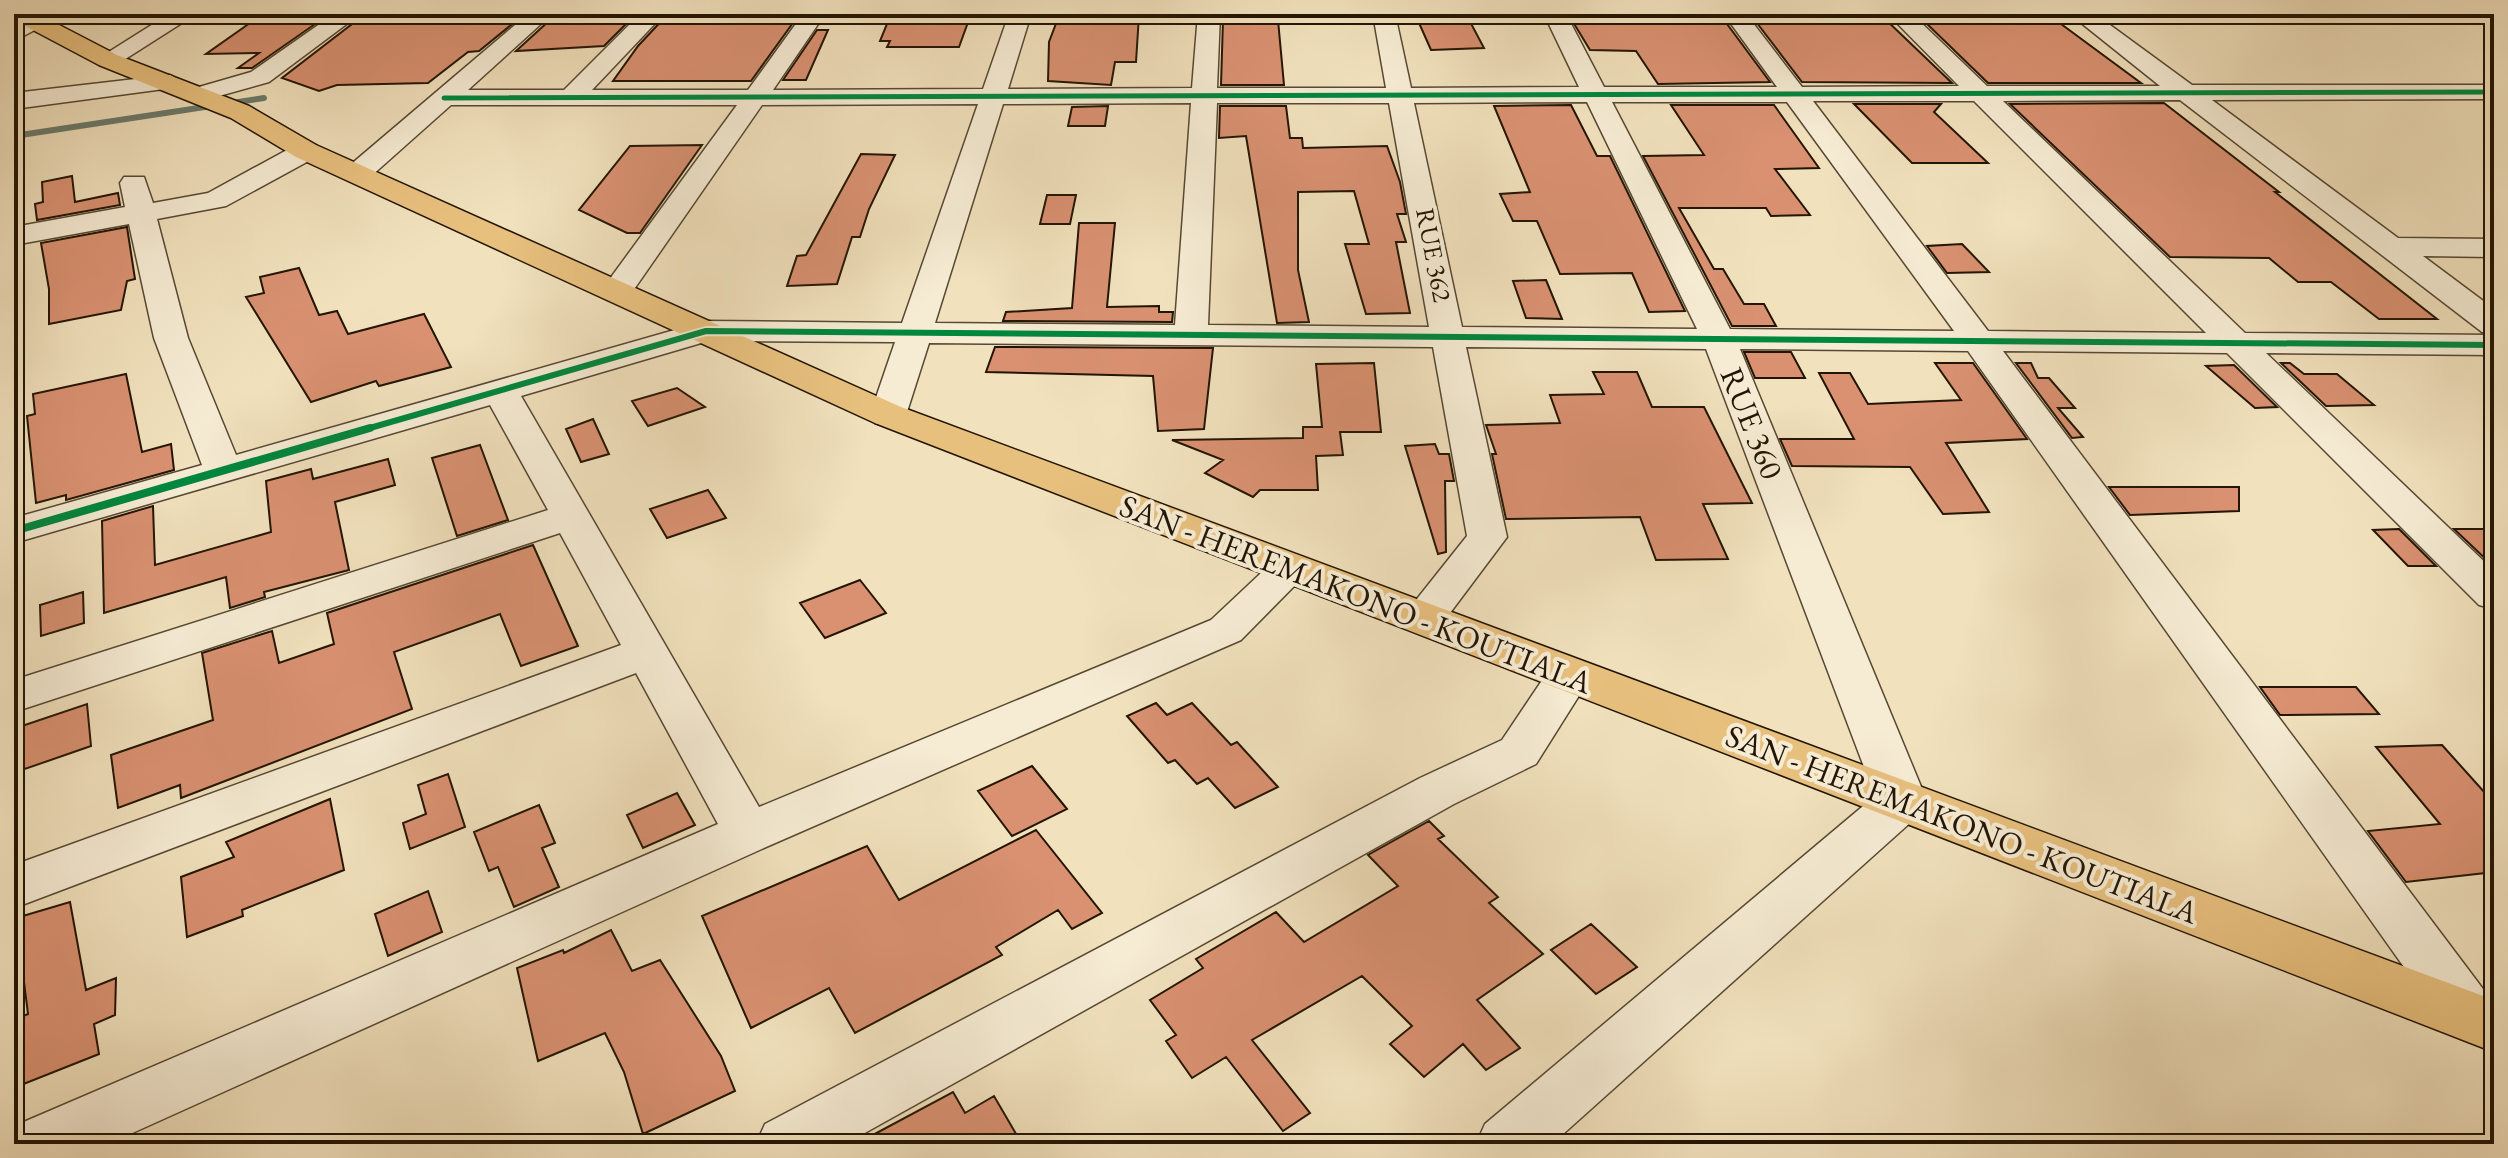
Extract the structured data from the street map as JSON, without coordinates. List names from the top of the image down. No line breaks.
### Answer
{"streets":{"main road":["SAN - HEREMAKONO - KOUTIALA"],"street":["RUE 362","RUE 360"]},"crossings":[["RUE 362","SAN - HEREMAKONO - KOUTIALA"],["RUE 360","SAN - HEREMAKONO - KOUTIALA"]]}
